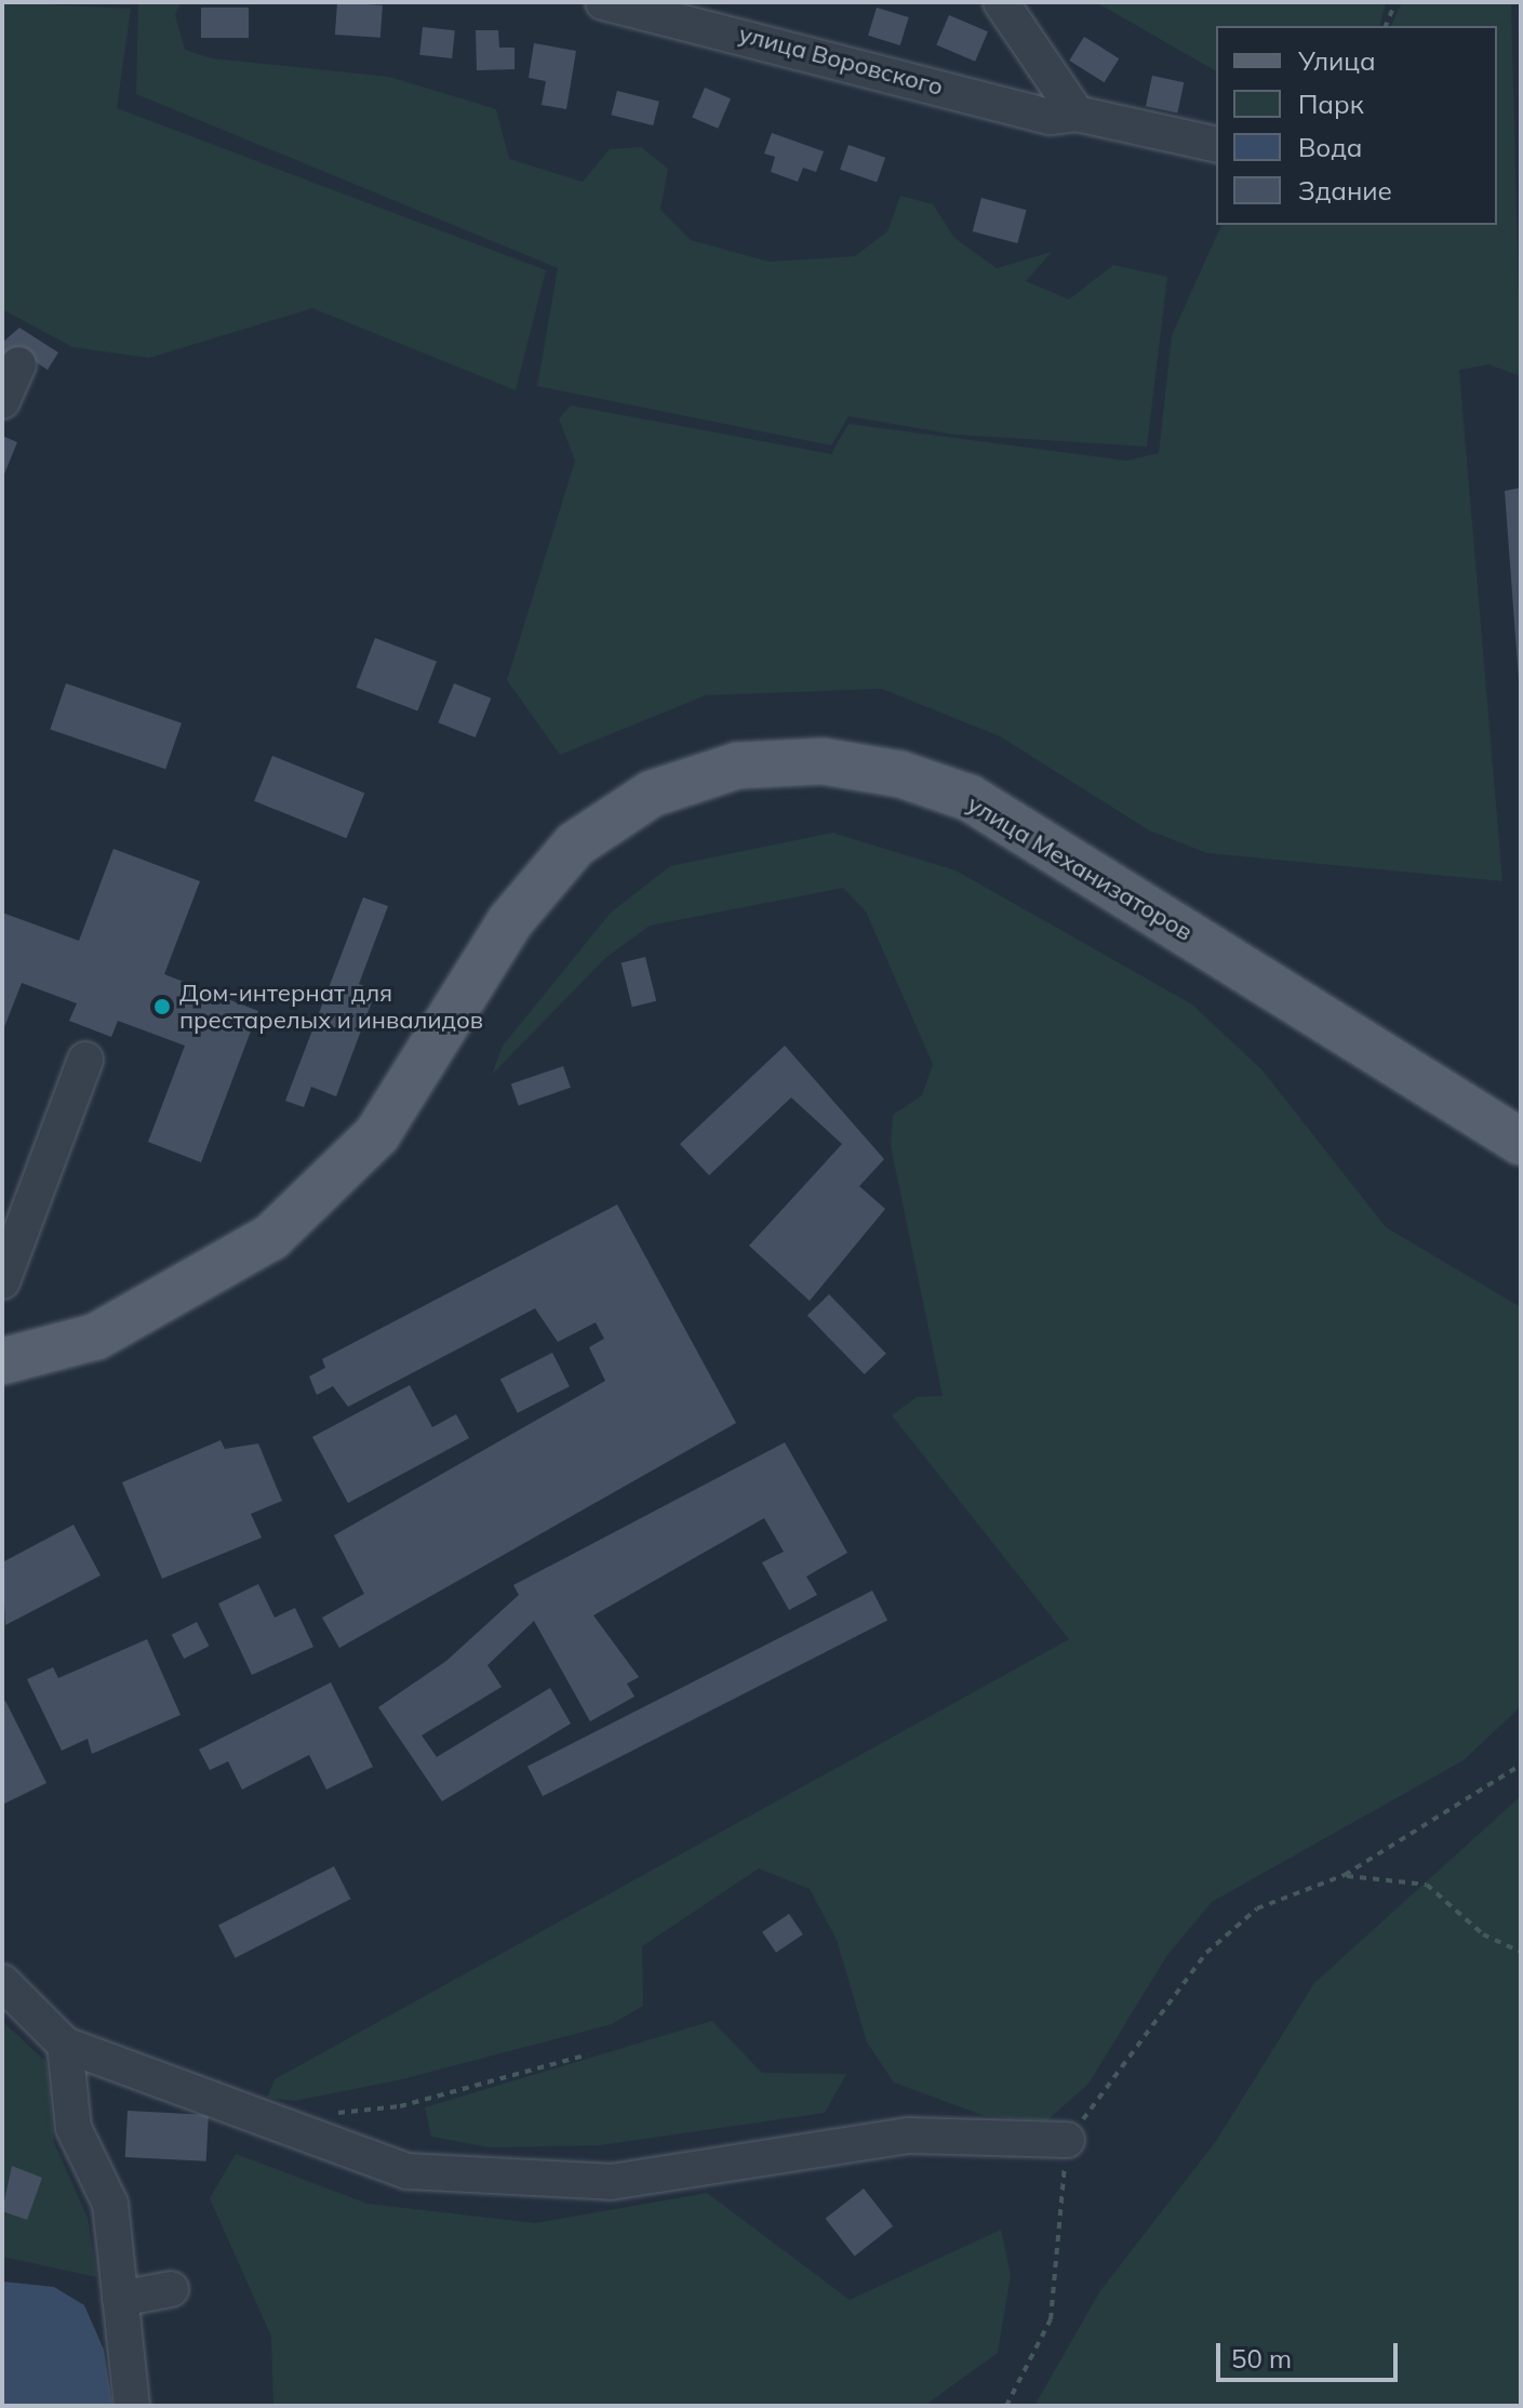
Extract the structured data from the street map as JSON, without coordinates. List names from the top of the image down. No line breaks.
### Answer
{"streets":{"main road":["улица Механизаторов"],"street":["улица Воровского"]},"places":["Дом-интернат для престарелых и инвалидов"],"legend":["Улица","Парк","Вода","Здание"],"scale_bar":"50 m"}
